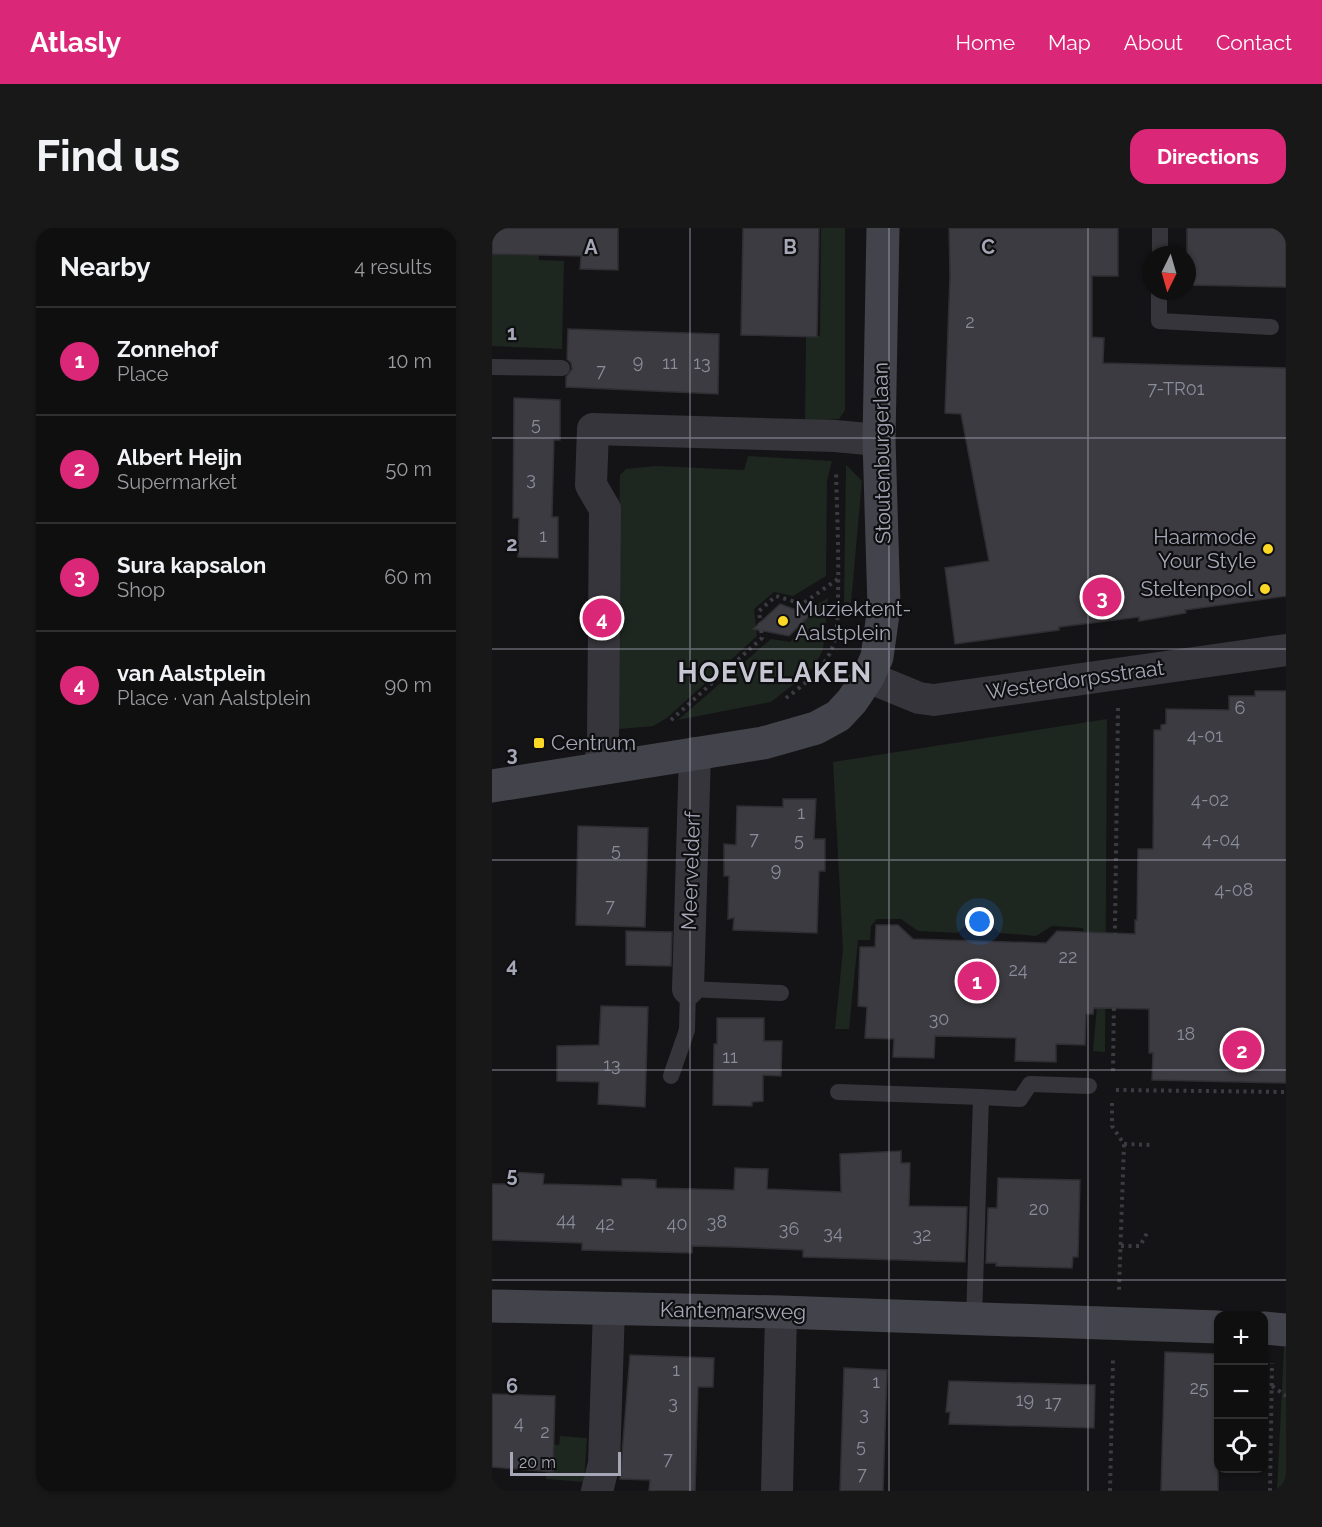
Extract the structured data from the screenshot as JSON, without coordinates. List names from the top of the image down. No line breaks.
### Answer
{"streets":{"street":["Stoutenburgerlaan","Westerdorpsstraat","Meervelderf","Kantemarsweg"]},"crossings":[["Stoutenburgerlaan","Westerdorpsstraat"],["Stoutenburgerlaan","Meervelderf"]],"districts":["HOEVELAKEN"],"places":{"other":["Haarmode Your Style","Steltenpool","Muziektent- Aalstplein"],"transit":["Centrum"]},"house_numbers":["2","9","11","13","7","7-TR01","5","3","1","6","4-01","4-02","1","7","5","4-04","5","9","4-08","7","22","24","30","18","11","13","20","44","38","42","40","36","34","32","1","1","25","19","3","17","3","4","2","5","7","7"],"scale_bar":"20 m","north":"bottom","page":{"header":"Atlasly","nav":["Home","Map","About","Contact"],"buttons":"Directions","title":"Find us","heading":["Nearby","4 results"],"list":[{"mark":"1","name":"Zonnehof","note":"Place","value":"10 m"},{"mark":"2","name":"Albert Heijn","note":"Supermarket","value":"50 m"},{"mark":"3","name":"Sura kapsalon","note":"Shop","value":"60 m"},{"mark":"4","name":"van Aalstplein","note":"Place · van Aalstplein","value":"90 m"}],"pins":["3","4","1","2"],"map_buttons":["+","−"],"scale":"20 m"},"grid":{"columns":["A","B","C"],"rows":["1","2","3","4","5","6"]}}
